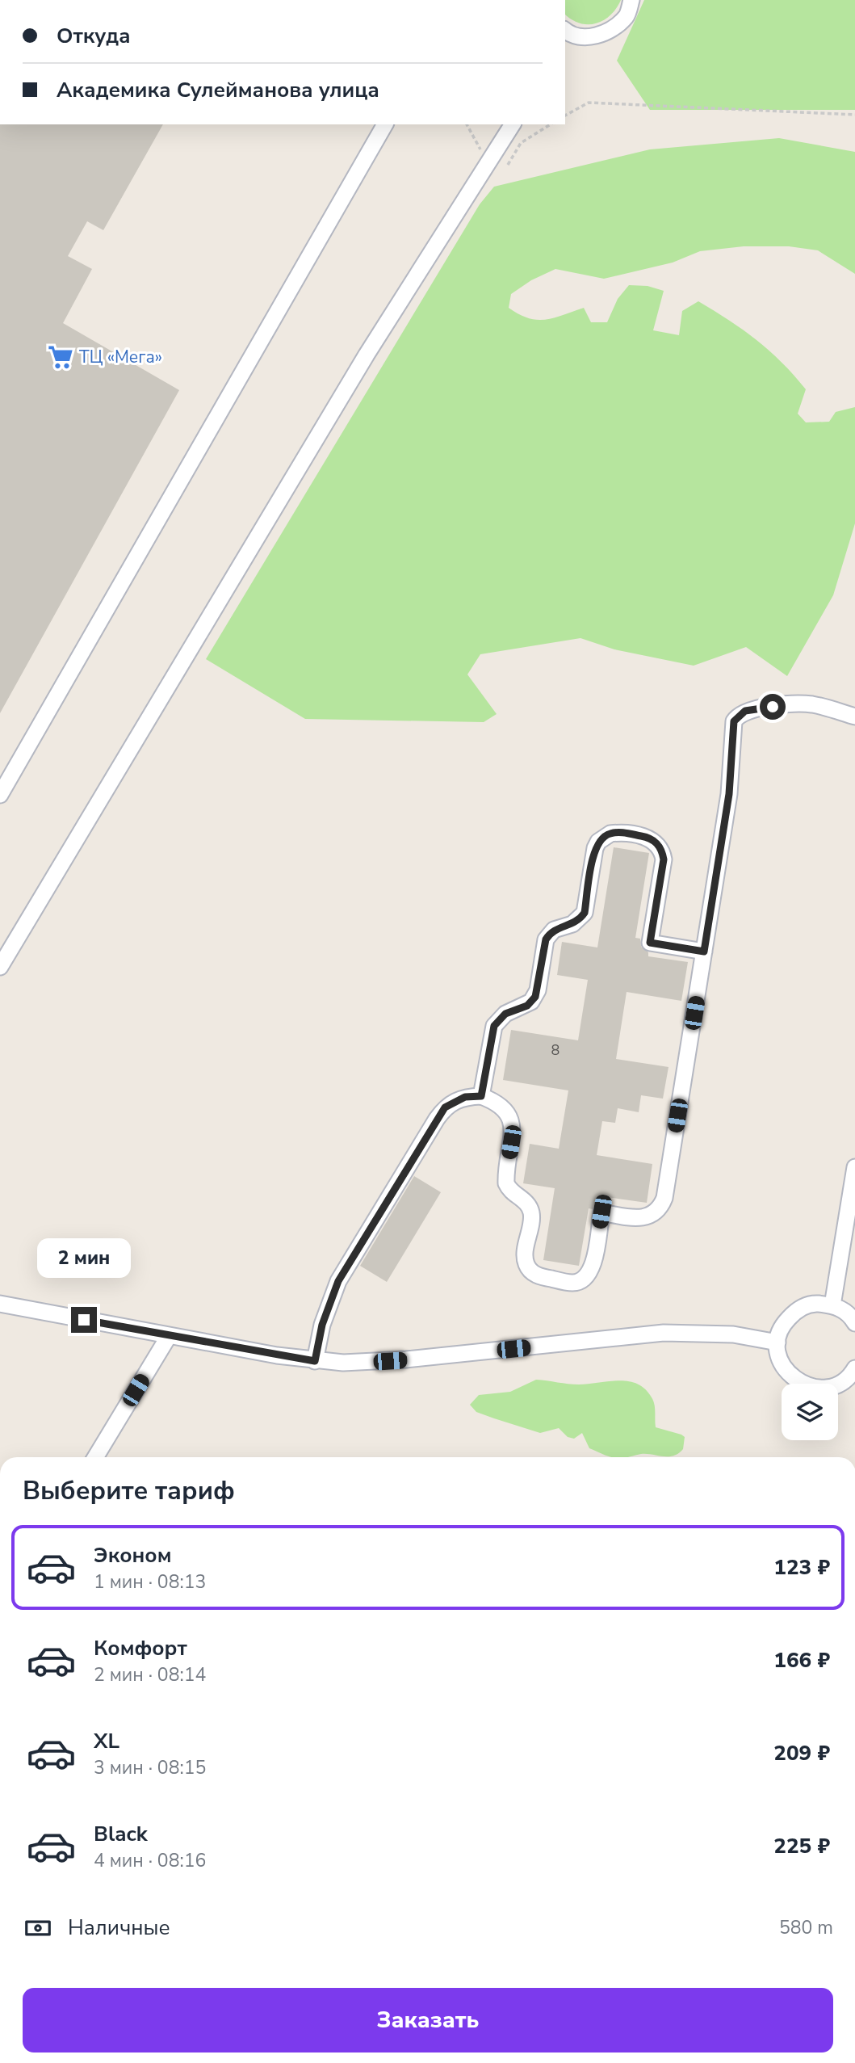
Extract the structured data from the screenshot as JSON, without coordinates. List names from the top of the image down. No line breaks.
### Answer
{"places":{"supermarket":["ТЦ «Мега»"]},"house_numbers":["8"],"page":{"banner":["Откуда","Академика Сулейманова улица"],"bubble":"2 мин","heading":"Выберите тариф","list":[{"name":"Эконом","note":"1 мин · 08:13","value":"123 ₽"},{"name":"Комфорт","note":"2 мин · 08:14","value":"166 ₽"},{"name":"XL","note":"3 мин · 08:15","value":"209 ₽"},{"name":"Black","note":"4 мин · 08:16","value":"225 ₽"}],"pay":["Наличные","580 m"],"buttons":"Заказать"}}
